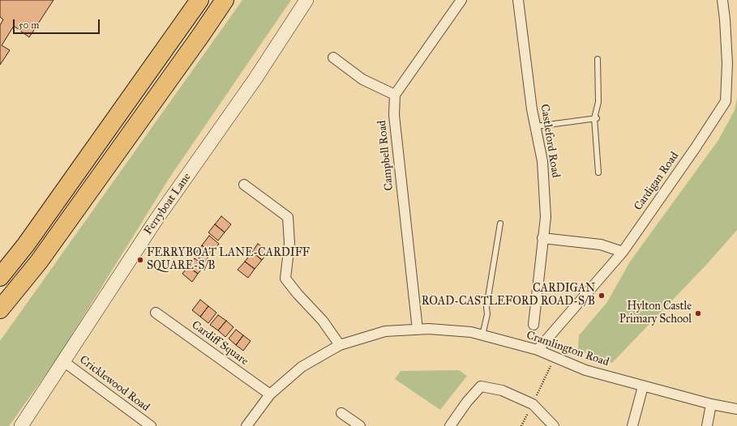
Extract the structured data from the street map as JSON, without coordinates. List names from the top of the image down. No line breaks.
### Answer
{"streets":{"street":["Castleford Road","Campbell Road","Cardigan Road","Ferryboat Lane","Cardiff Square","Cramlington Road","Cricklewood Road"]},"crossings":[["Campbell Road","Cramlington Road"],["Cardigan Road","Cramlington Road"],["Ferryboat Lane","Cricklewood Road"],["Cardiff Square","Cramlington Road"]],"places":["FERRYBOAT LANE-CARDIFF SQUARE-S/B","CARDIGAN ROAD-CASTLEFORD ROAD-S/B","Hylton Castle Primary School"],"scale_bar":"50 m"}
